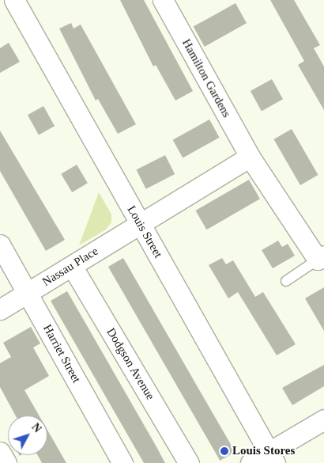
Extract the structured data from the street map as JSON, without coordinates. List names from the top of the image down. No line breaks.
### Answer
{"streets":{"street":["Hamilton Gardens","Louis Street","Nassau Place","Harriet Street","Dodgson Avenue"]},"crossings":[["Louis Street","Nassau Place"],["Nassau Place","Harriet Street"],["Nassau Place","Dodgson Avenue"]],"places":["Louis Stores"],"north":"top right"}
